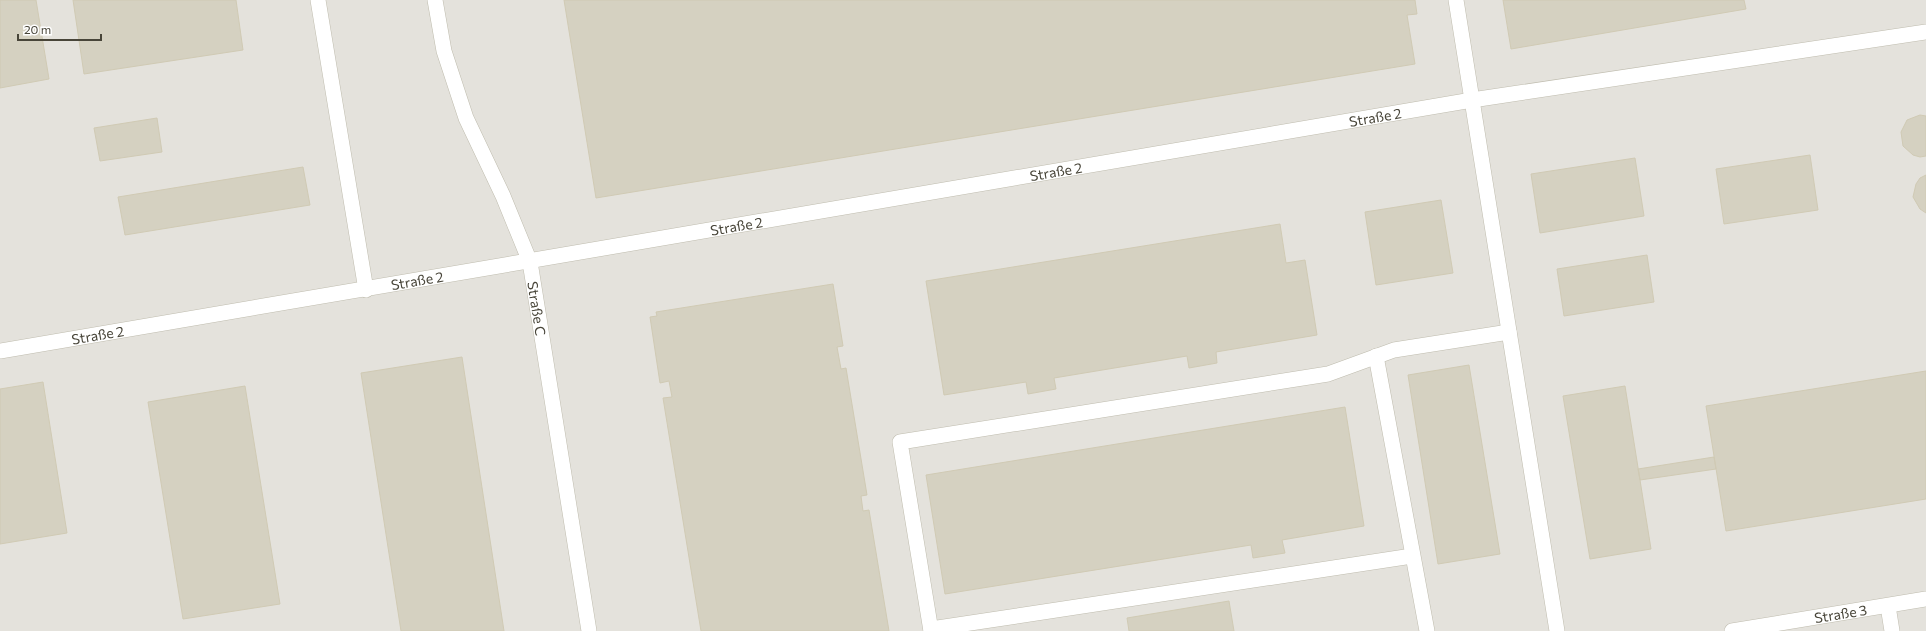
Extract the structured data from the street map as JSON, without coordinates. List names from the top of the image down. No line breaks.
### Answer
{"streets":{"lane":["Straße 2","Straße C","Straße 3"]},"crossings":[["Straße 2","Straße C"]],"scale_bar":"20 m"}
